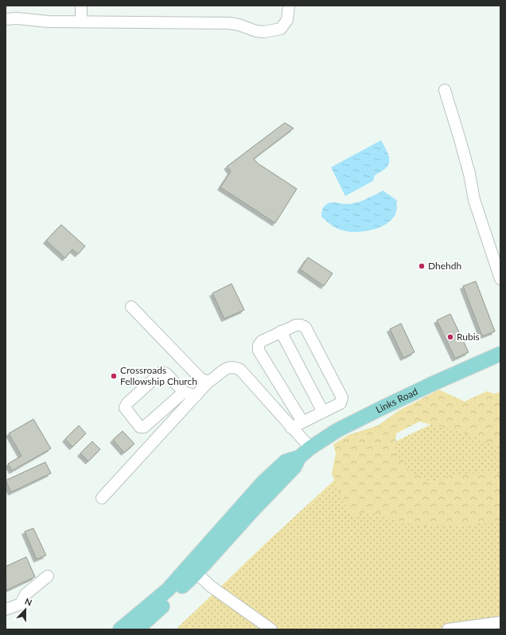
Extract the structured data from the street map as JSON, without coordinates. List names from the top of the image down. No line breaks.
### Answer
{"streets":{"main road":["Links Road"]},"places":["Dhehdh","Rubis","Crossroads Fellowship Church"],"north":"top"}
